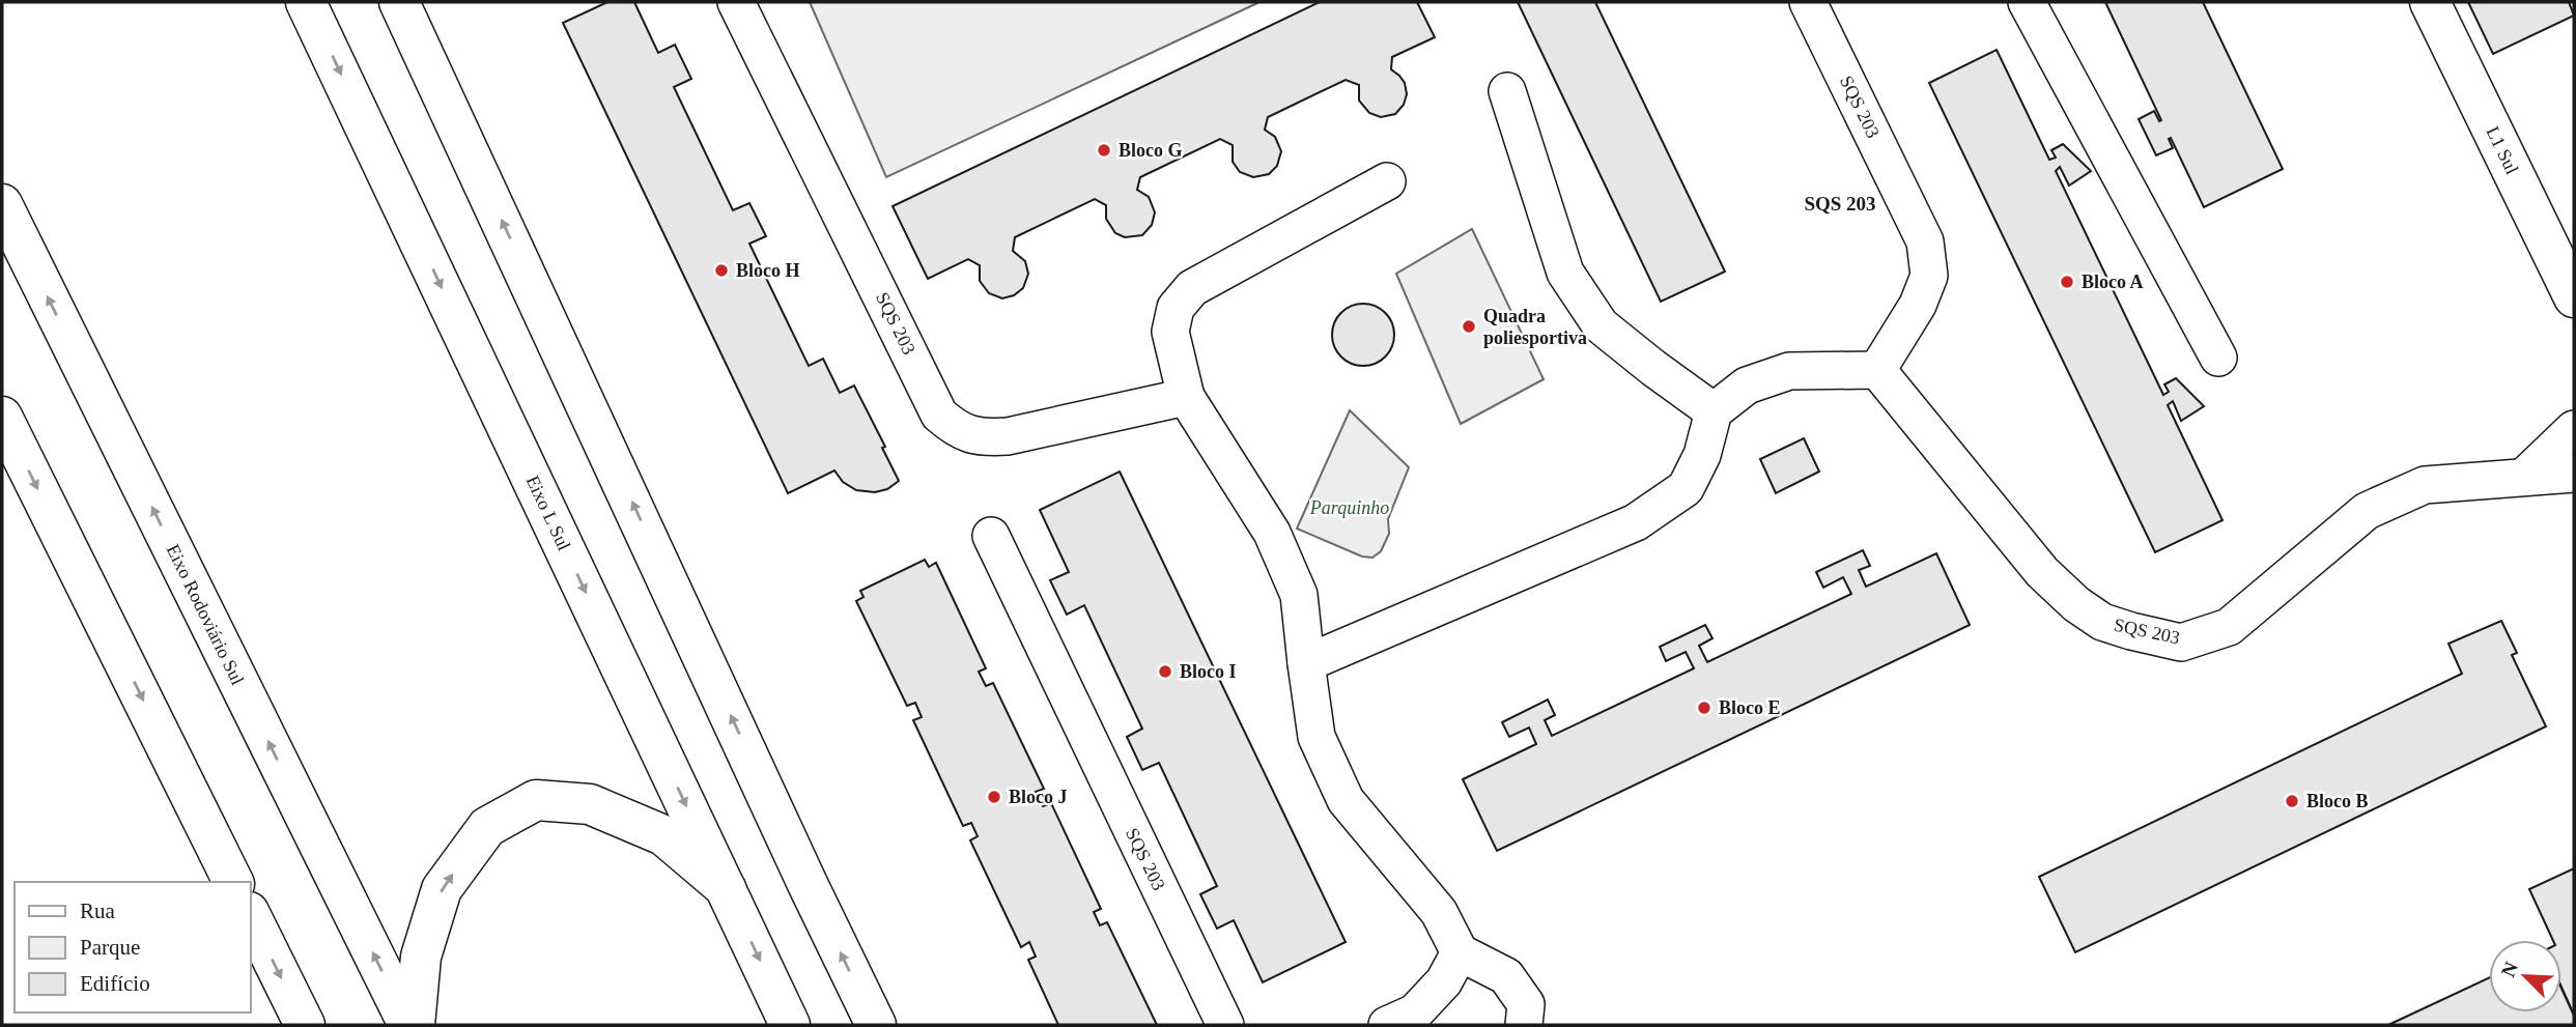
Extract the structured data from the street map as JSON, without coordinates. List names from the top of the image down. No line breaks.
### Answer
{"streets":{"main road":["L1 Sul","Eixo L Sul","Eixo Rodoviário Sul"],"street":["SQS 203"]},"districts":["SQS 203"],"parks":["Parquinho"],"places":["Bloco G","Bloco H","Bloco A","Quadra poliesportiva","Bloco I","Bloco E","Bloco J","Bloco B"],"legend":["Rua","Parque","Edifício"],"north":"top left"}
